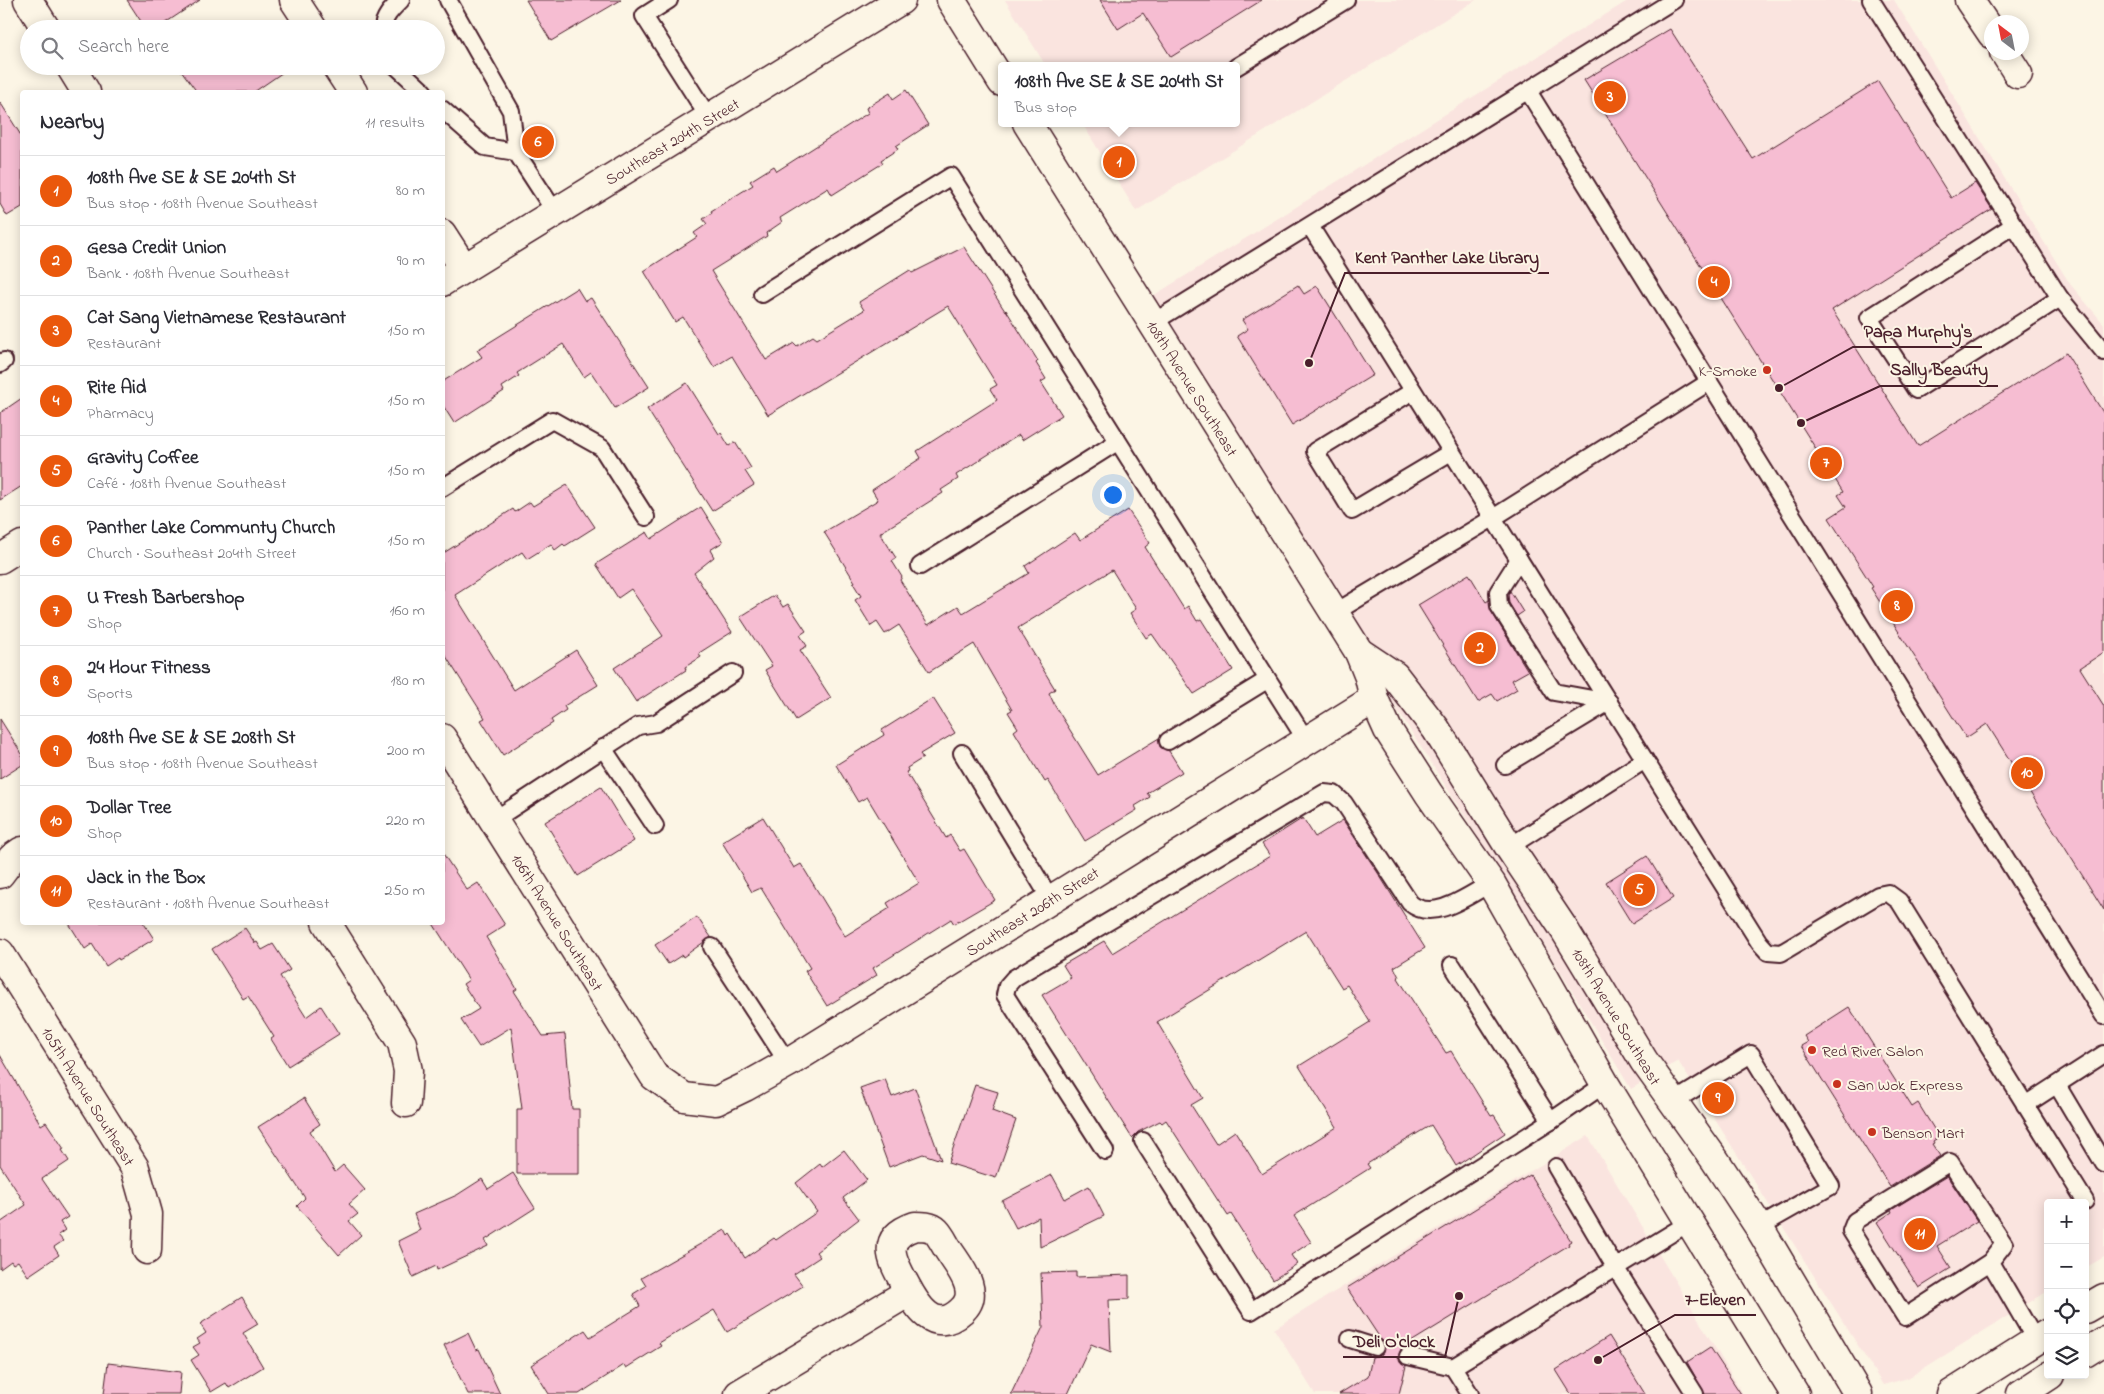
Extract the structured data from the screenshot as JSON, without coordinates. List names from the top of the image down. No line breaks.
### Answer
{"streets":{"street":["Southeast 204th Street","108th Avenue Southeast","Southeast 206th Street","106th Avenue Southeast","105th Avenue Southeast"]},"crossings":[["108th Avenue Southeast","Southeast 206th Street"],["Southeast 206th Street","106th Avenue Southeast"]],"places":["Kent Panther Lake Library","K-Smoke","Papa Murphy's","Sally Beauty","Red River Salon","San Wok Express","Benson Mart","Deli O'clock","7-Eleven"],"north":"top left","page":{"search":"Search here","popup":["108th Ave SE & SE 204th St","Bus stop"],"pins":["3","6","1","4","7","8","2","10","5","9","11"],"heading":["Nearby","11 results"],"list":[{"mark":"1","name":"108th Ave SE & SE 204th St","note":"Bus stop · 108th Avenue Southeast","value":"80 m"},{"mark":"2","name":"Gesa Credit Union","note":"Bank · 108th Avenue Southeast","value":"90 m"},{"mark":"3","name":"Cat Sang Vietnamese Restaurant","note":"Restaurant","value":"150 m"},{"mark":"4","name":"Rite Aid","note":"Pharmacy","value":"150 m"},{"mark":"5","name":"Gravity Coffee","note":"Café · 108th Avenue Southeast","value":"150 m"},{"mark":"6","name":"Panther Lake Communty Church","note":"Church · Southeast 204th Street","value":"150 m"},{"mark":"7","name":"U Fresh Barbershop","note":"Shop","value":"160 m"},{"mark":"8","name":"24 Hour Fitness","note":"Sports","value":"180 m"},{"mark":"9","name":"108th Ave SE & SE 208th St","note":"Bus stop · 108th Avenue Southeast","value":"200 m"},{"mark":"10","name":"Dollar Tree","note":"Shop","value":"220 m"},{"mark":"11","name":"Jack in the Box","note":"Restaurant · 108th Avenue Southeast","value":"250 m"}],"map_buttons":["+","−"]}}
